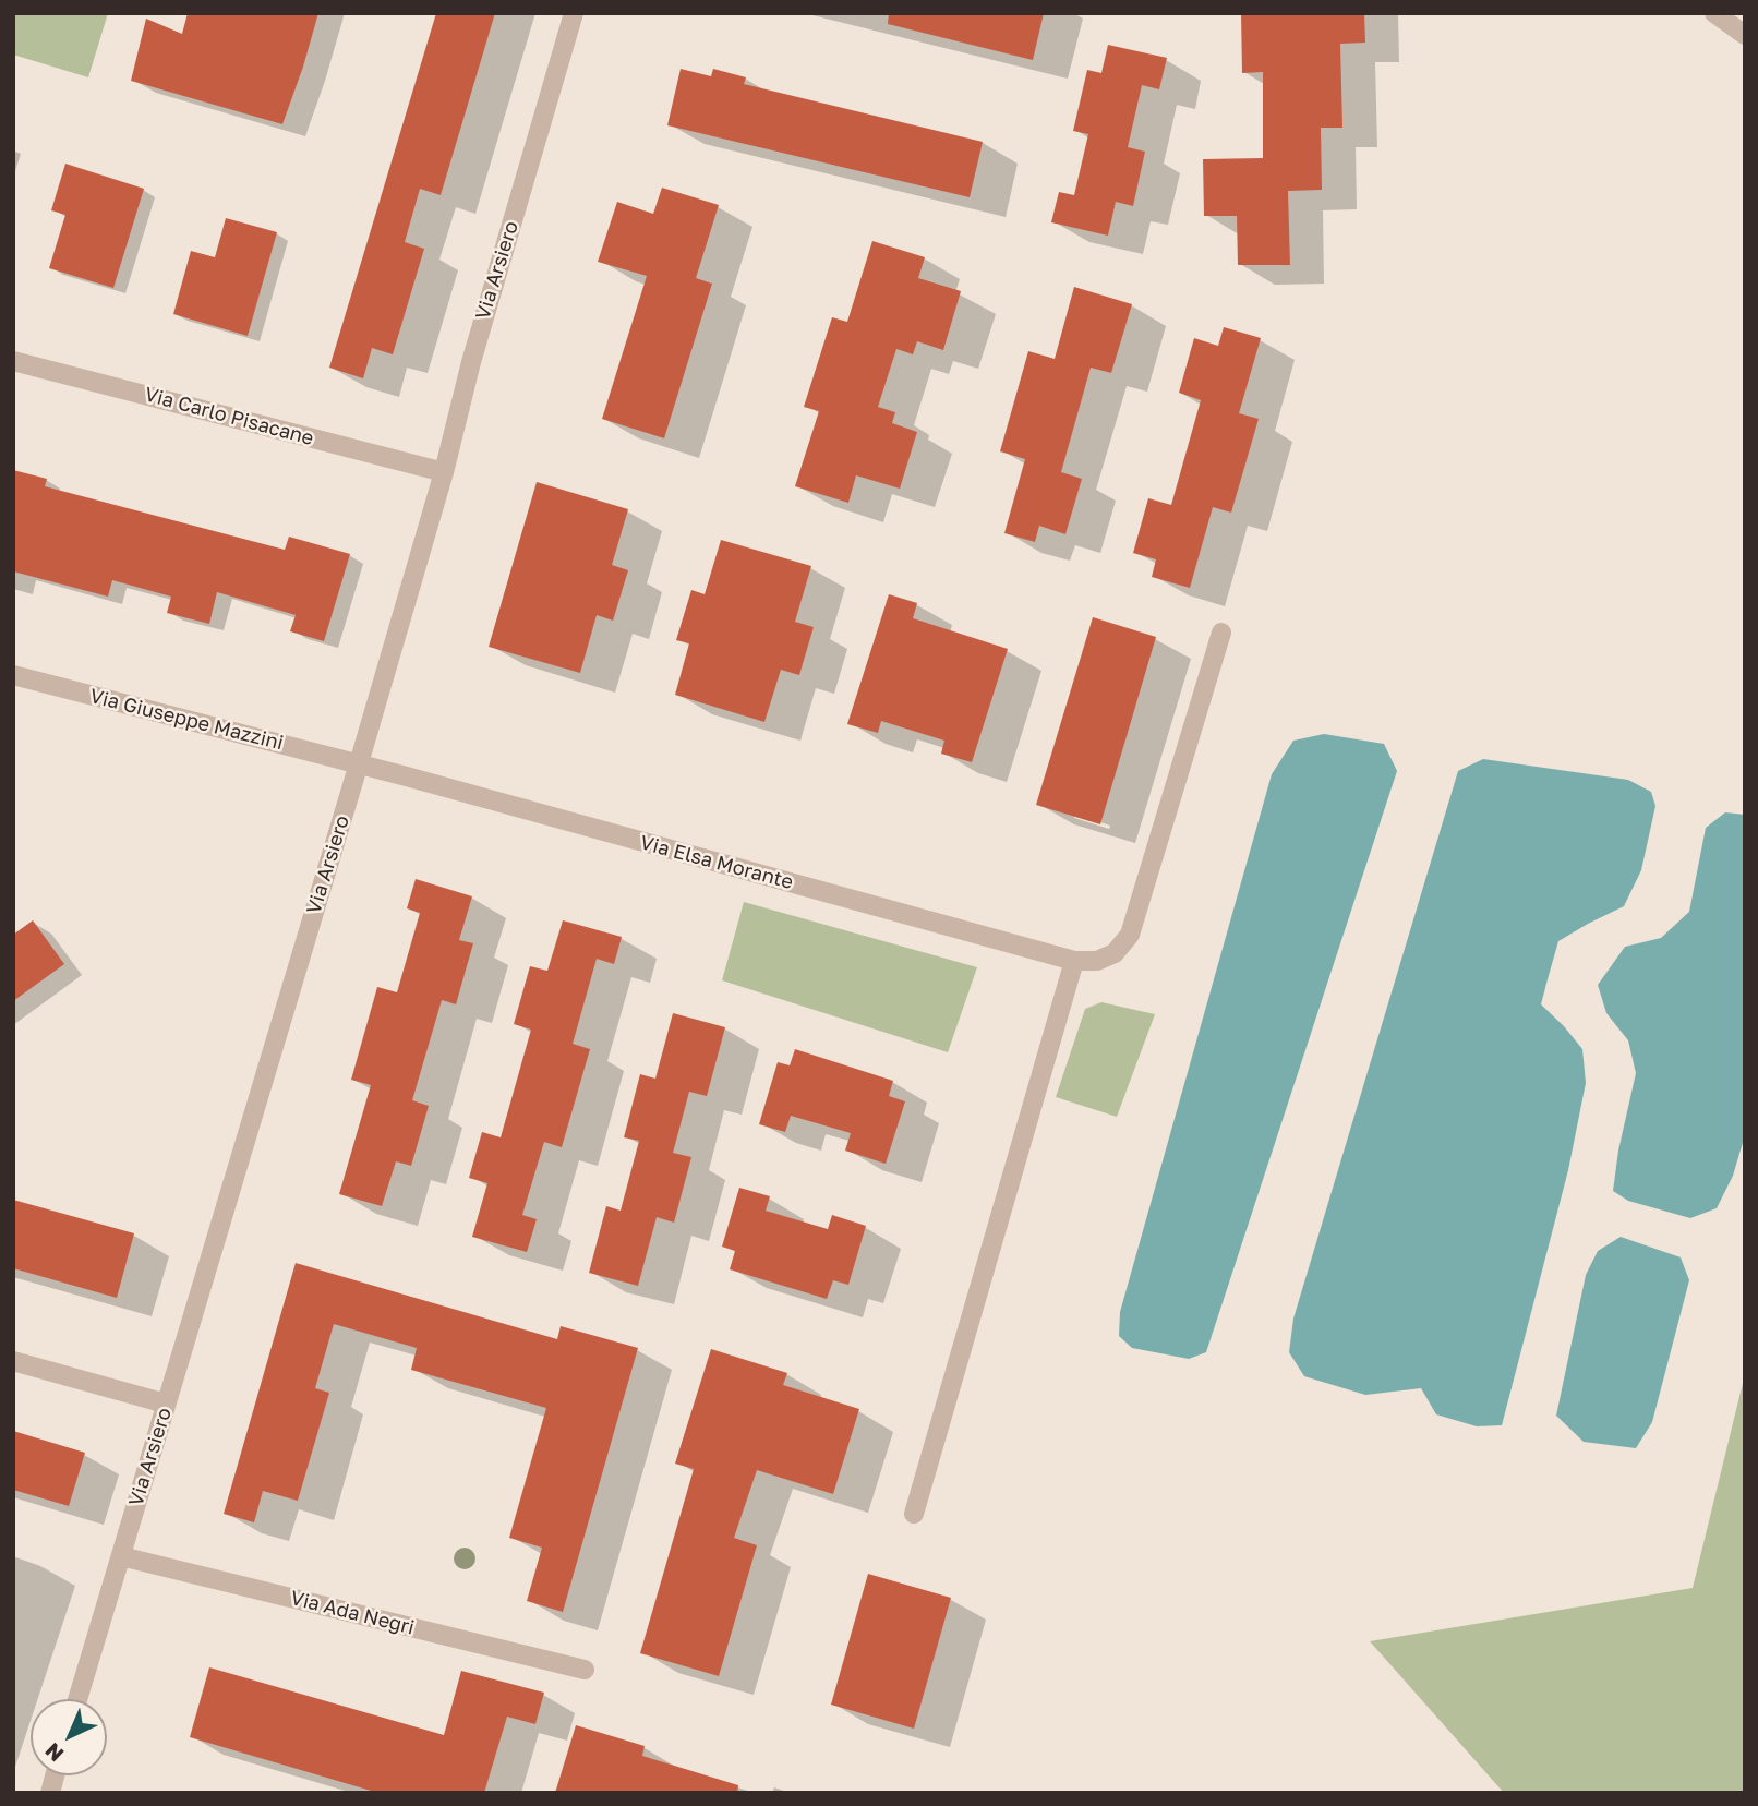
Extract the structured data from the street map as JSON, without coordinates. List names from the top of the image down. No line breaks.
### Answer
{"streets":{"street":["Via Arsiero","Via Carlo Pisacane","Via Giuseppe Mazzini","Via Elsa Morante","Via Ada Negri"]},"crossings":[["Via Arsiero","Via Carlo Pisacane"],["Via Arsiero","Via Giuseppe Mazzini"],["Via Arsiero","Via Elsa Morante"],["Via Arsiero","Via Ada Negri"],["Via Giuseppe Mazzini","Via Elsa Morante"]],"north":"bottom left"}
